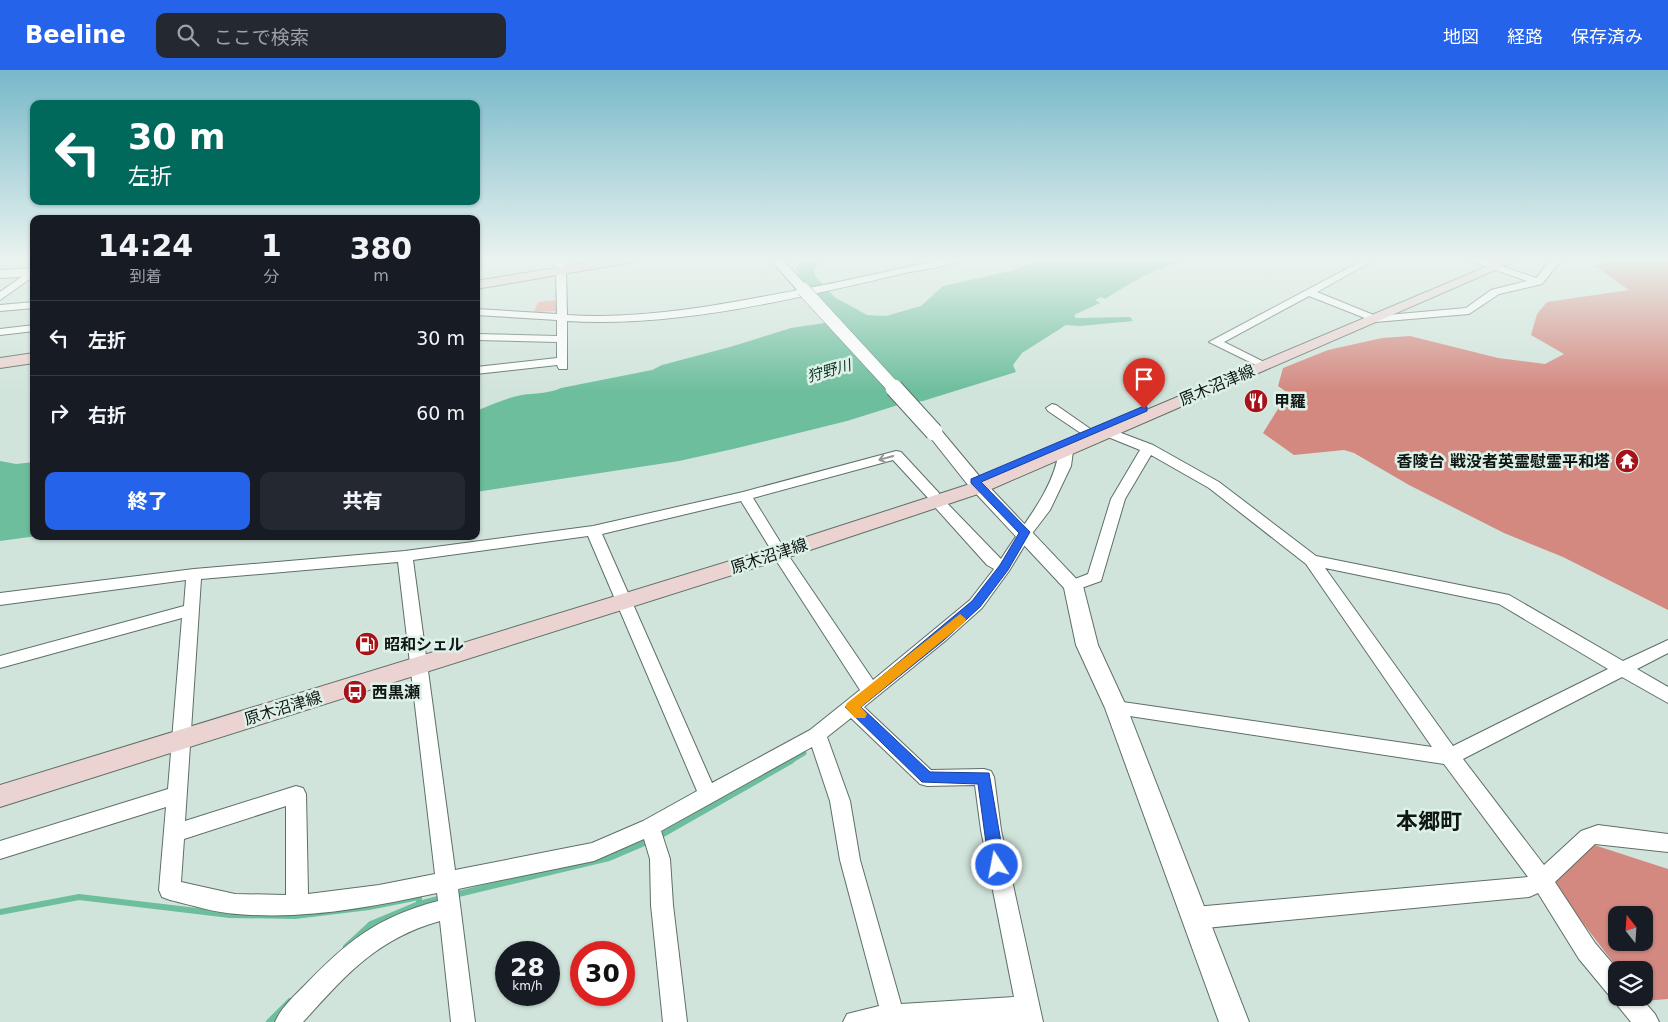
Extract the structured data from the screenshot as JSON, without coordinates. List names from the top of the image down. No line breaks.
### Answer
{"streets":{"main road":["原木沼津線"]},"districts":["本郷町"],"water":["狩野川"],"places":{"restaurant":["甲羅"],"temple":["香陵台 戦没者英霊慰霊平和塔"],"fuel station":["昭和シェル"],"bus stop":["西黒瀬"]},"north":"top","page":{"header":"Beeline","search":"ここで検索","nav":["地図","経路","保存済み"],"turn":["30 m","左折"],"eta":["14:24","到着","1","分","380","m"],"list":[{"name":"左折","value":"30 m"},{"name":"右折","value":"60 m"}],"buttons":["終了","共有"],"speed":"28 km/h","limit":"30"}}
